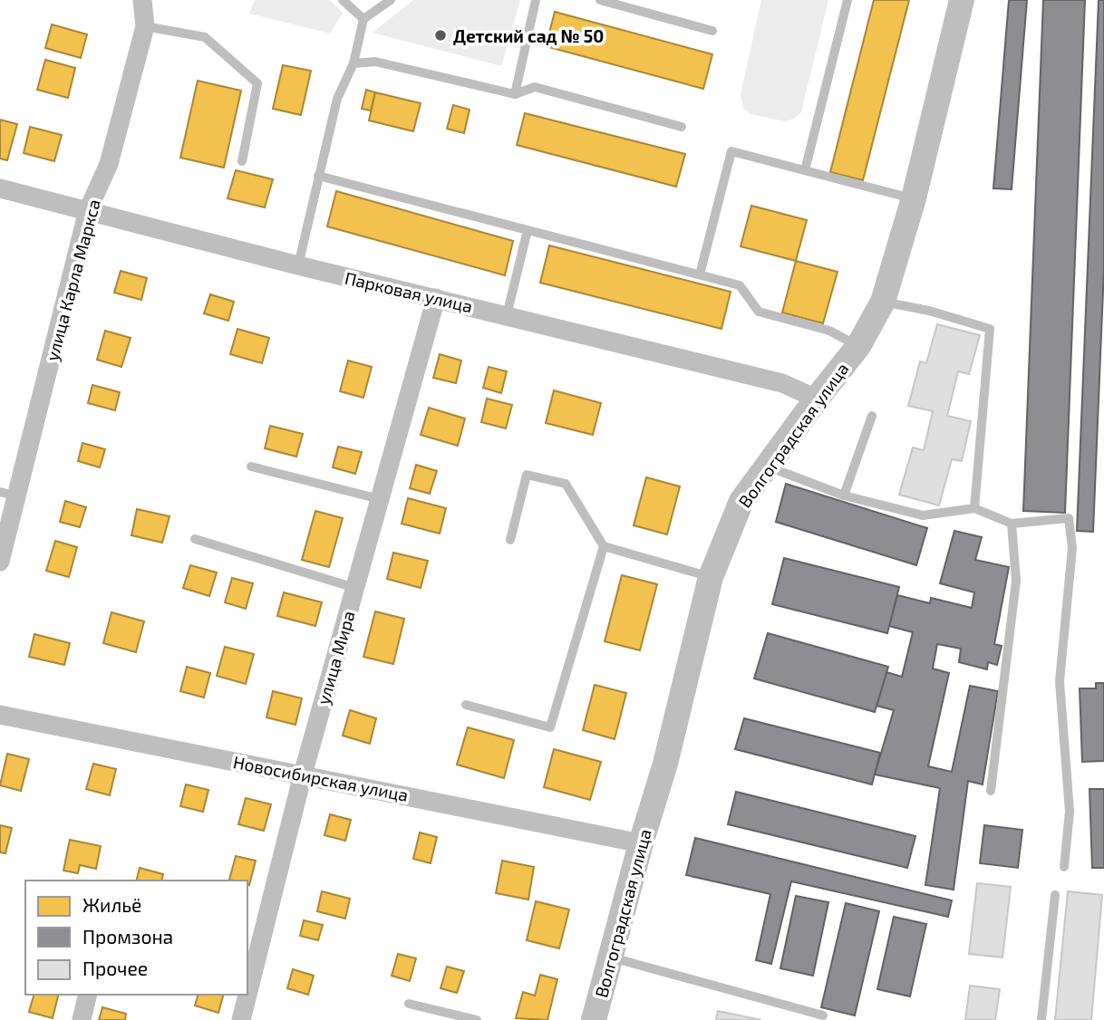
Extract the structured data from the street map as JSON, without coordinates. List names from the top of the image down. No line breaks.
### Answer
{"streets":{"street":["улица Карла Маркса","Парковая улица","Волгоградская улица","улица Мира","Новосибирская улица"]},"crossings":[["улица Карла Маркса","Парковая улица"],["Парковая улица","Волгоградская улица"],["Парковая улица","улица Мира"],["Волгоградская улица","Новосибирская улица"],["улица Мира","Новосибирская улица"]],"places":["Детский сад № 50"],"legend":["Жильё","Промзона","Прочее"]}
